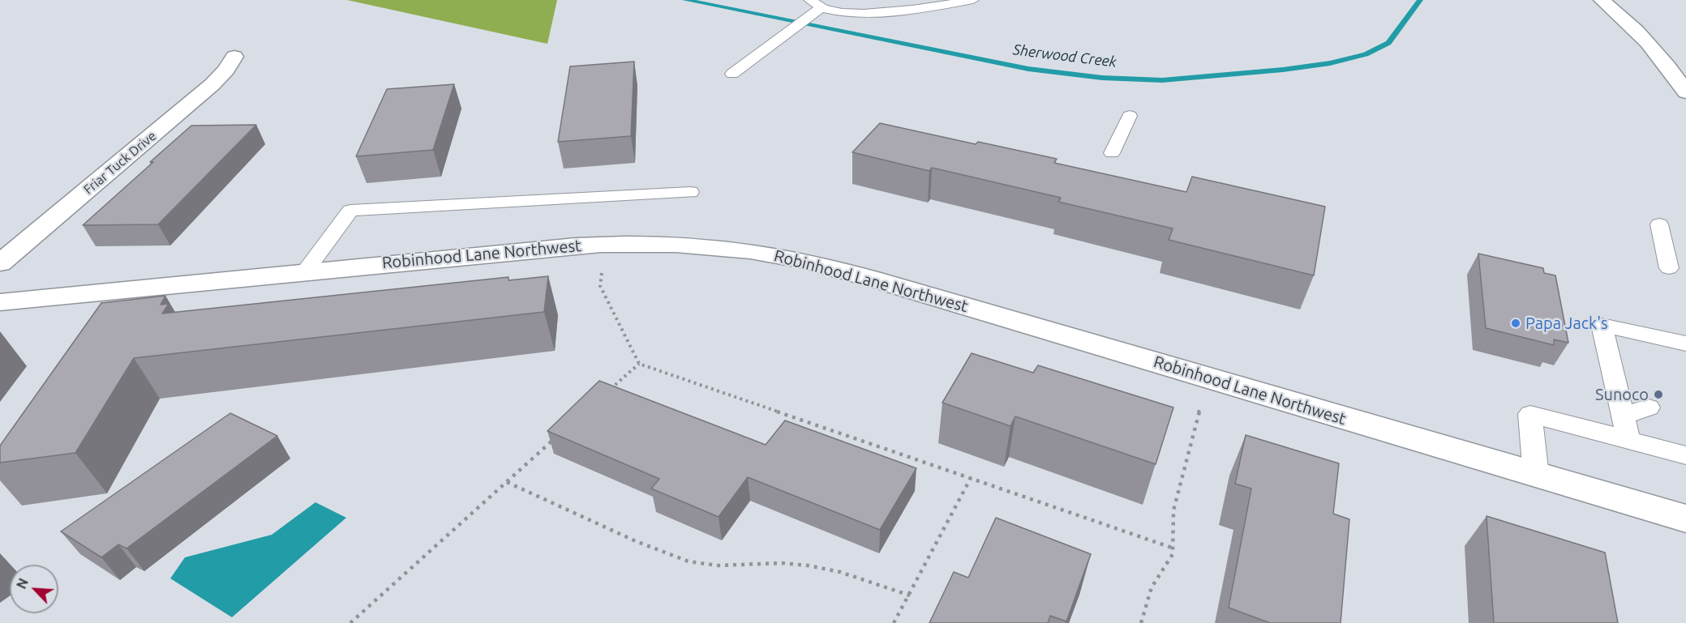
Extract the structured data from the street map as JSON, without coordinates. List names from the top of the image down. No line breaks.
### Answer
{"streets":{"street":["Friar Tuck Drive","Robinhood Lane Northwest"]},"water":["Sherwood Creek"],"places":["Papa Jack's","Sunoco"],"north":"top left"}
